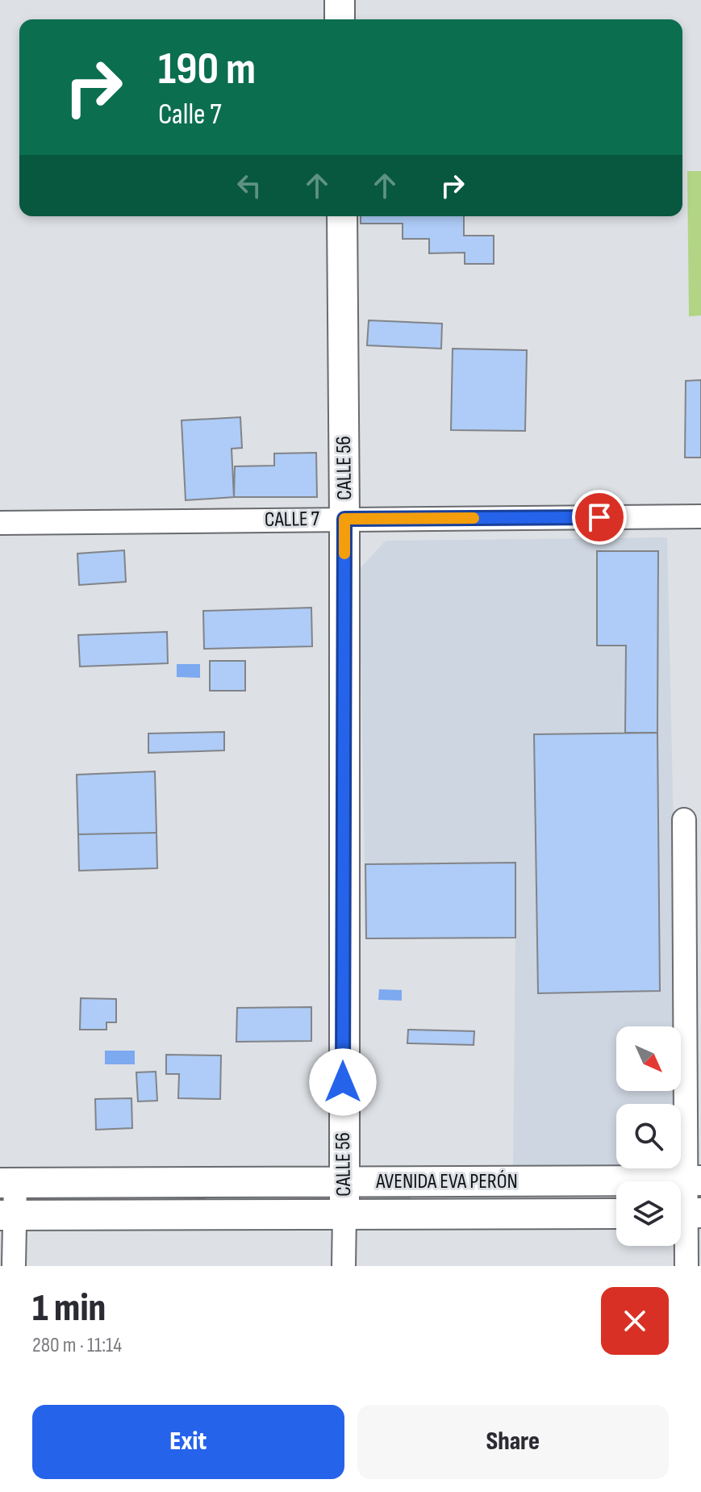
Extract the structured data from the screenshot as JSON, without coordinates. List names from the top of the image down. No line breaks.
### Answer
{"streets":{"main road":["CALLE 56","AVENIDA EVA PERÓN"],"street":["CALLE 7"]},"crossings":[["CALLE 56","CALLE 7"],["CALLE 56","AVENIDA EVA PERÓN"]],"north":"bottom right","page":{"turn":["190 m","Calle 7"],"heading":["1 min","280 m · 11:14"],"buttons":["Exit","Share"]}}
